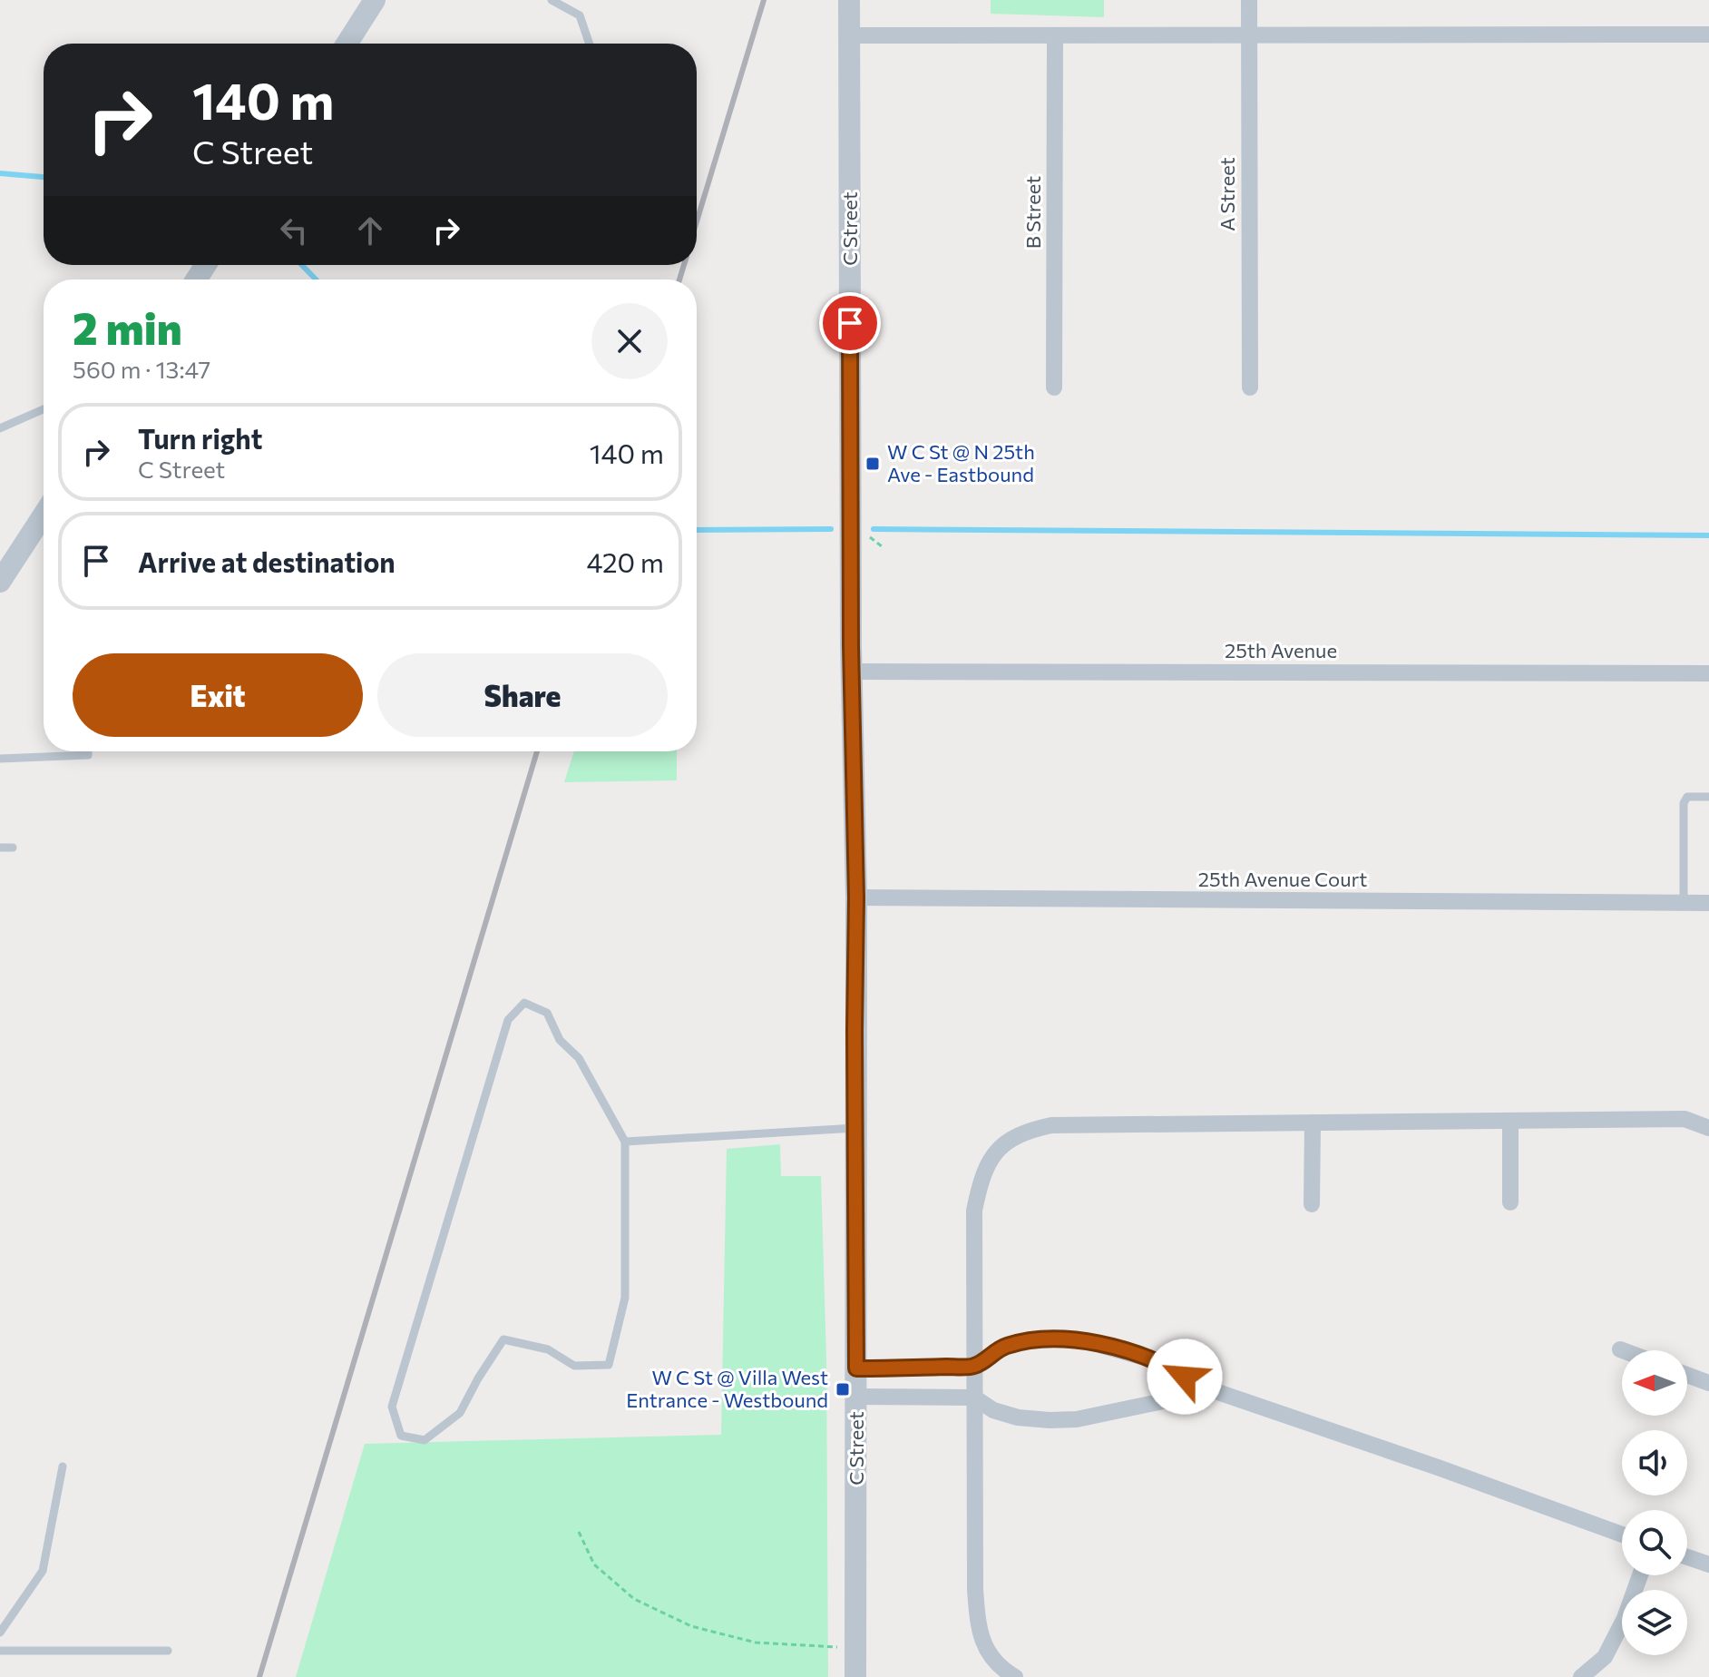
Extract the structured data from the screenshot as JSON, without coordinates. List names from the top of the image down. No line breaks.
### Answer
{"streets":{"street":["A Street","B Street","C Street","25th Avenue","25th Avenue Court"]},"crossings":[["C Street","25th Avenue"],["C Street","25th Avenue Court"]],"places":{"transit":["W C St @ N 25th Ave - Eastbound","W C St @ Villa West Entrance - Westbound"]},"north":"left","page":{"turn":["140 m","C Street"],"heading":["2 min","560 m · 13:47"],"list":[{"name":"Turn right","note":"C Street","value":"140 m"},{"name":"Arrive at destination","value":"420 m"}],"buttons":["Exit","Share"]}}
